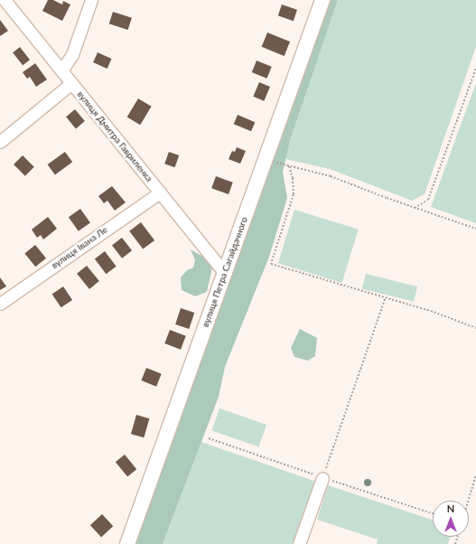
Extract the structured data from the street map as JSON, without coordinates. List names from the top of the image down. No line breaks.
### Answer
{"streets":{"street":["вулиця Дмитра Гавриленка","вулиця Івана Ле","вулиця Петра Сагайдачного"]},"crossings":[["вулиця Дмитра Гавриленка","вулиця Івана Ле"],["вулиця Дмитра Гавриленка","вулиця Петра Сагайдачного"]],"north":"top"}
